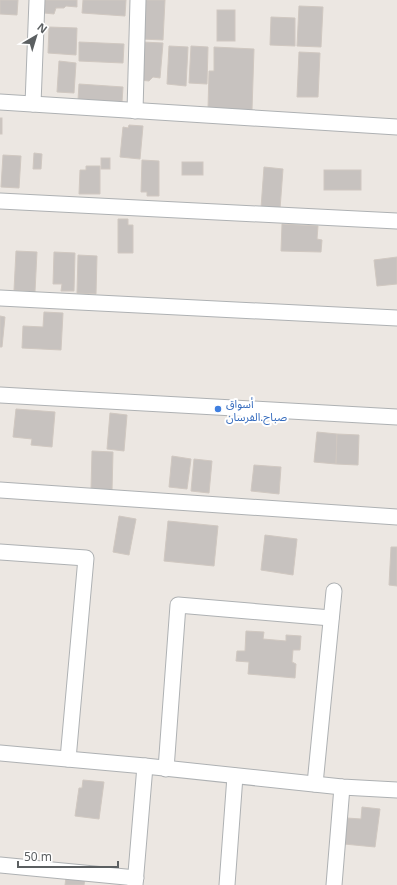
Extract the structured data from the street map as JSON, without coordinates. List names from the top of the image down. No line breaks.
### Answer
{"places":["أسواق صباح.الفرسان"],"scale_bar":"50 m","north":"top right"}
